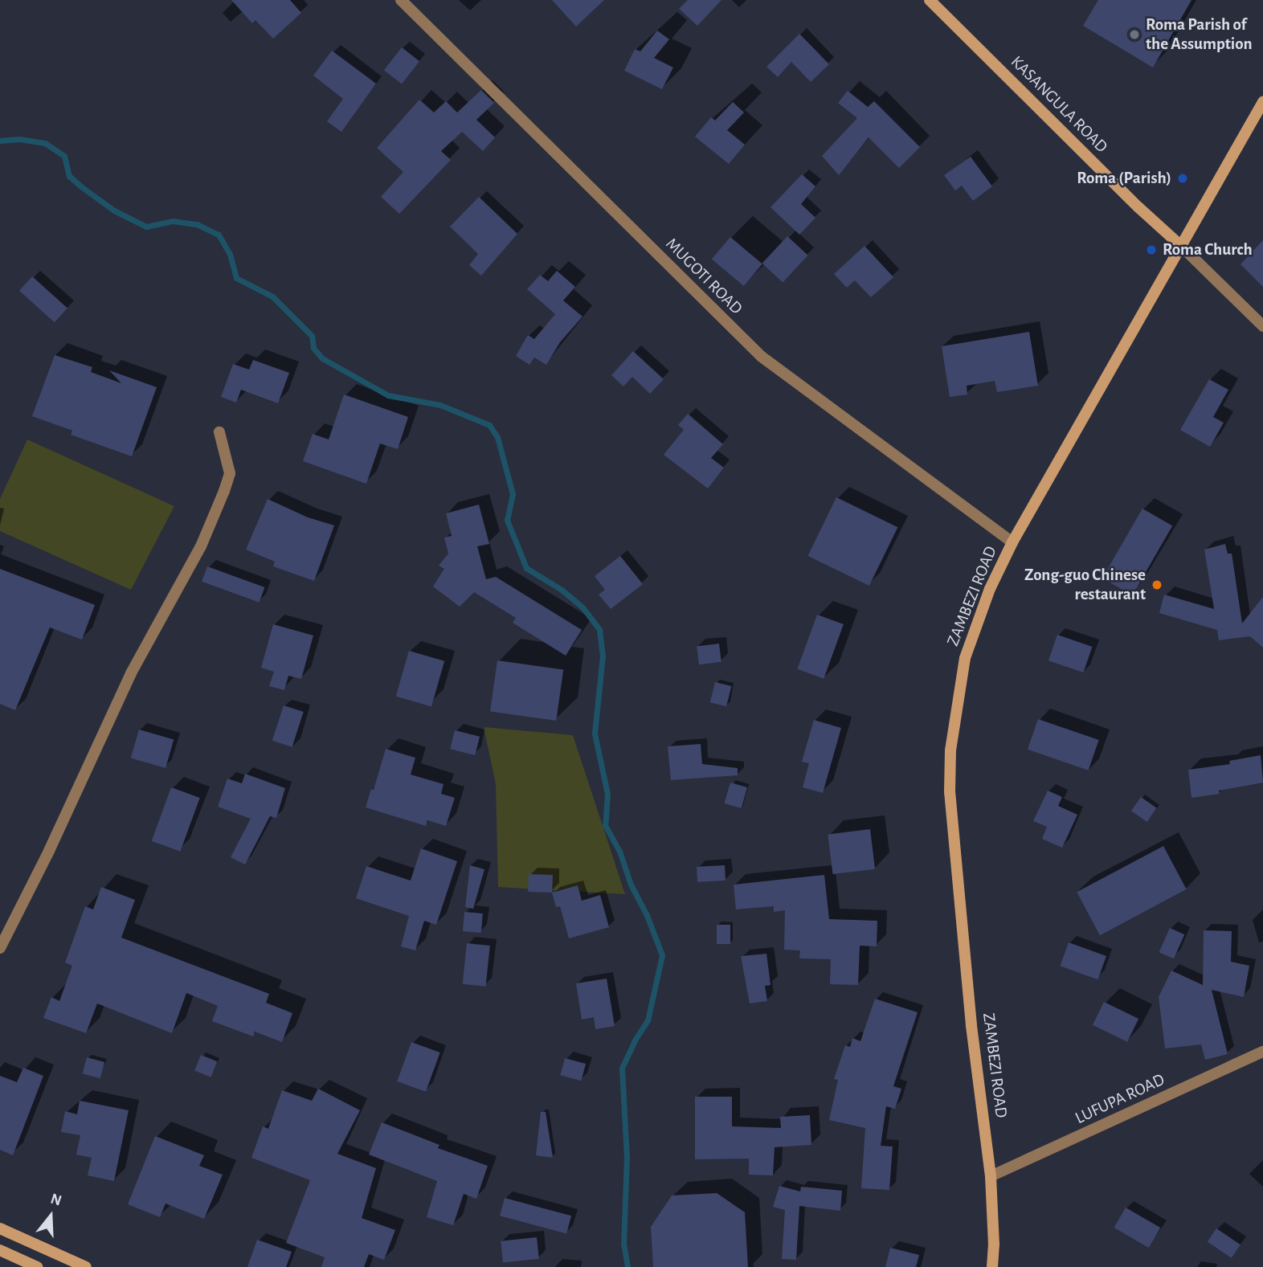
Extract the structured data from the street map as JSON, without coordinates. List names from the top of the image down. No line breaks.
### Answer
{"streets":{"main road":["KASANGULA ROAD","ZAMBEZI ROAD"],"street":["MUGOTI ROAD","LUFUPA ROAD"]},"crossings":[["KASANGULA ROAD","ZAMBEZI ROAD"],["MUGOTI ROAD","ZAMBEZI ROAD"],["ZAMBEZI ROAD","LUFUPA ROAD"]],"places":["Roma Parish of the Assumption","Roma (Parish)","Roma Church","Zong-guo Chinese restaurant"],"north":"top"}
